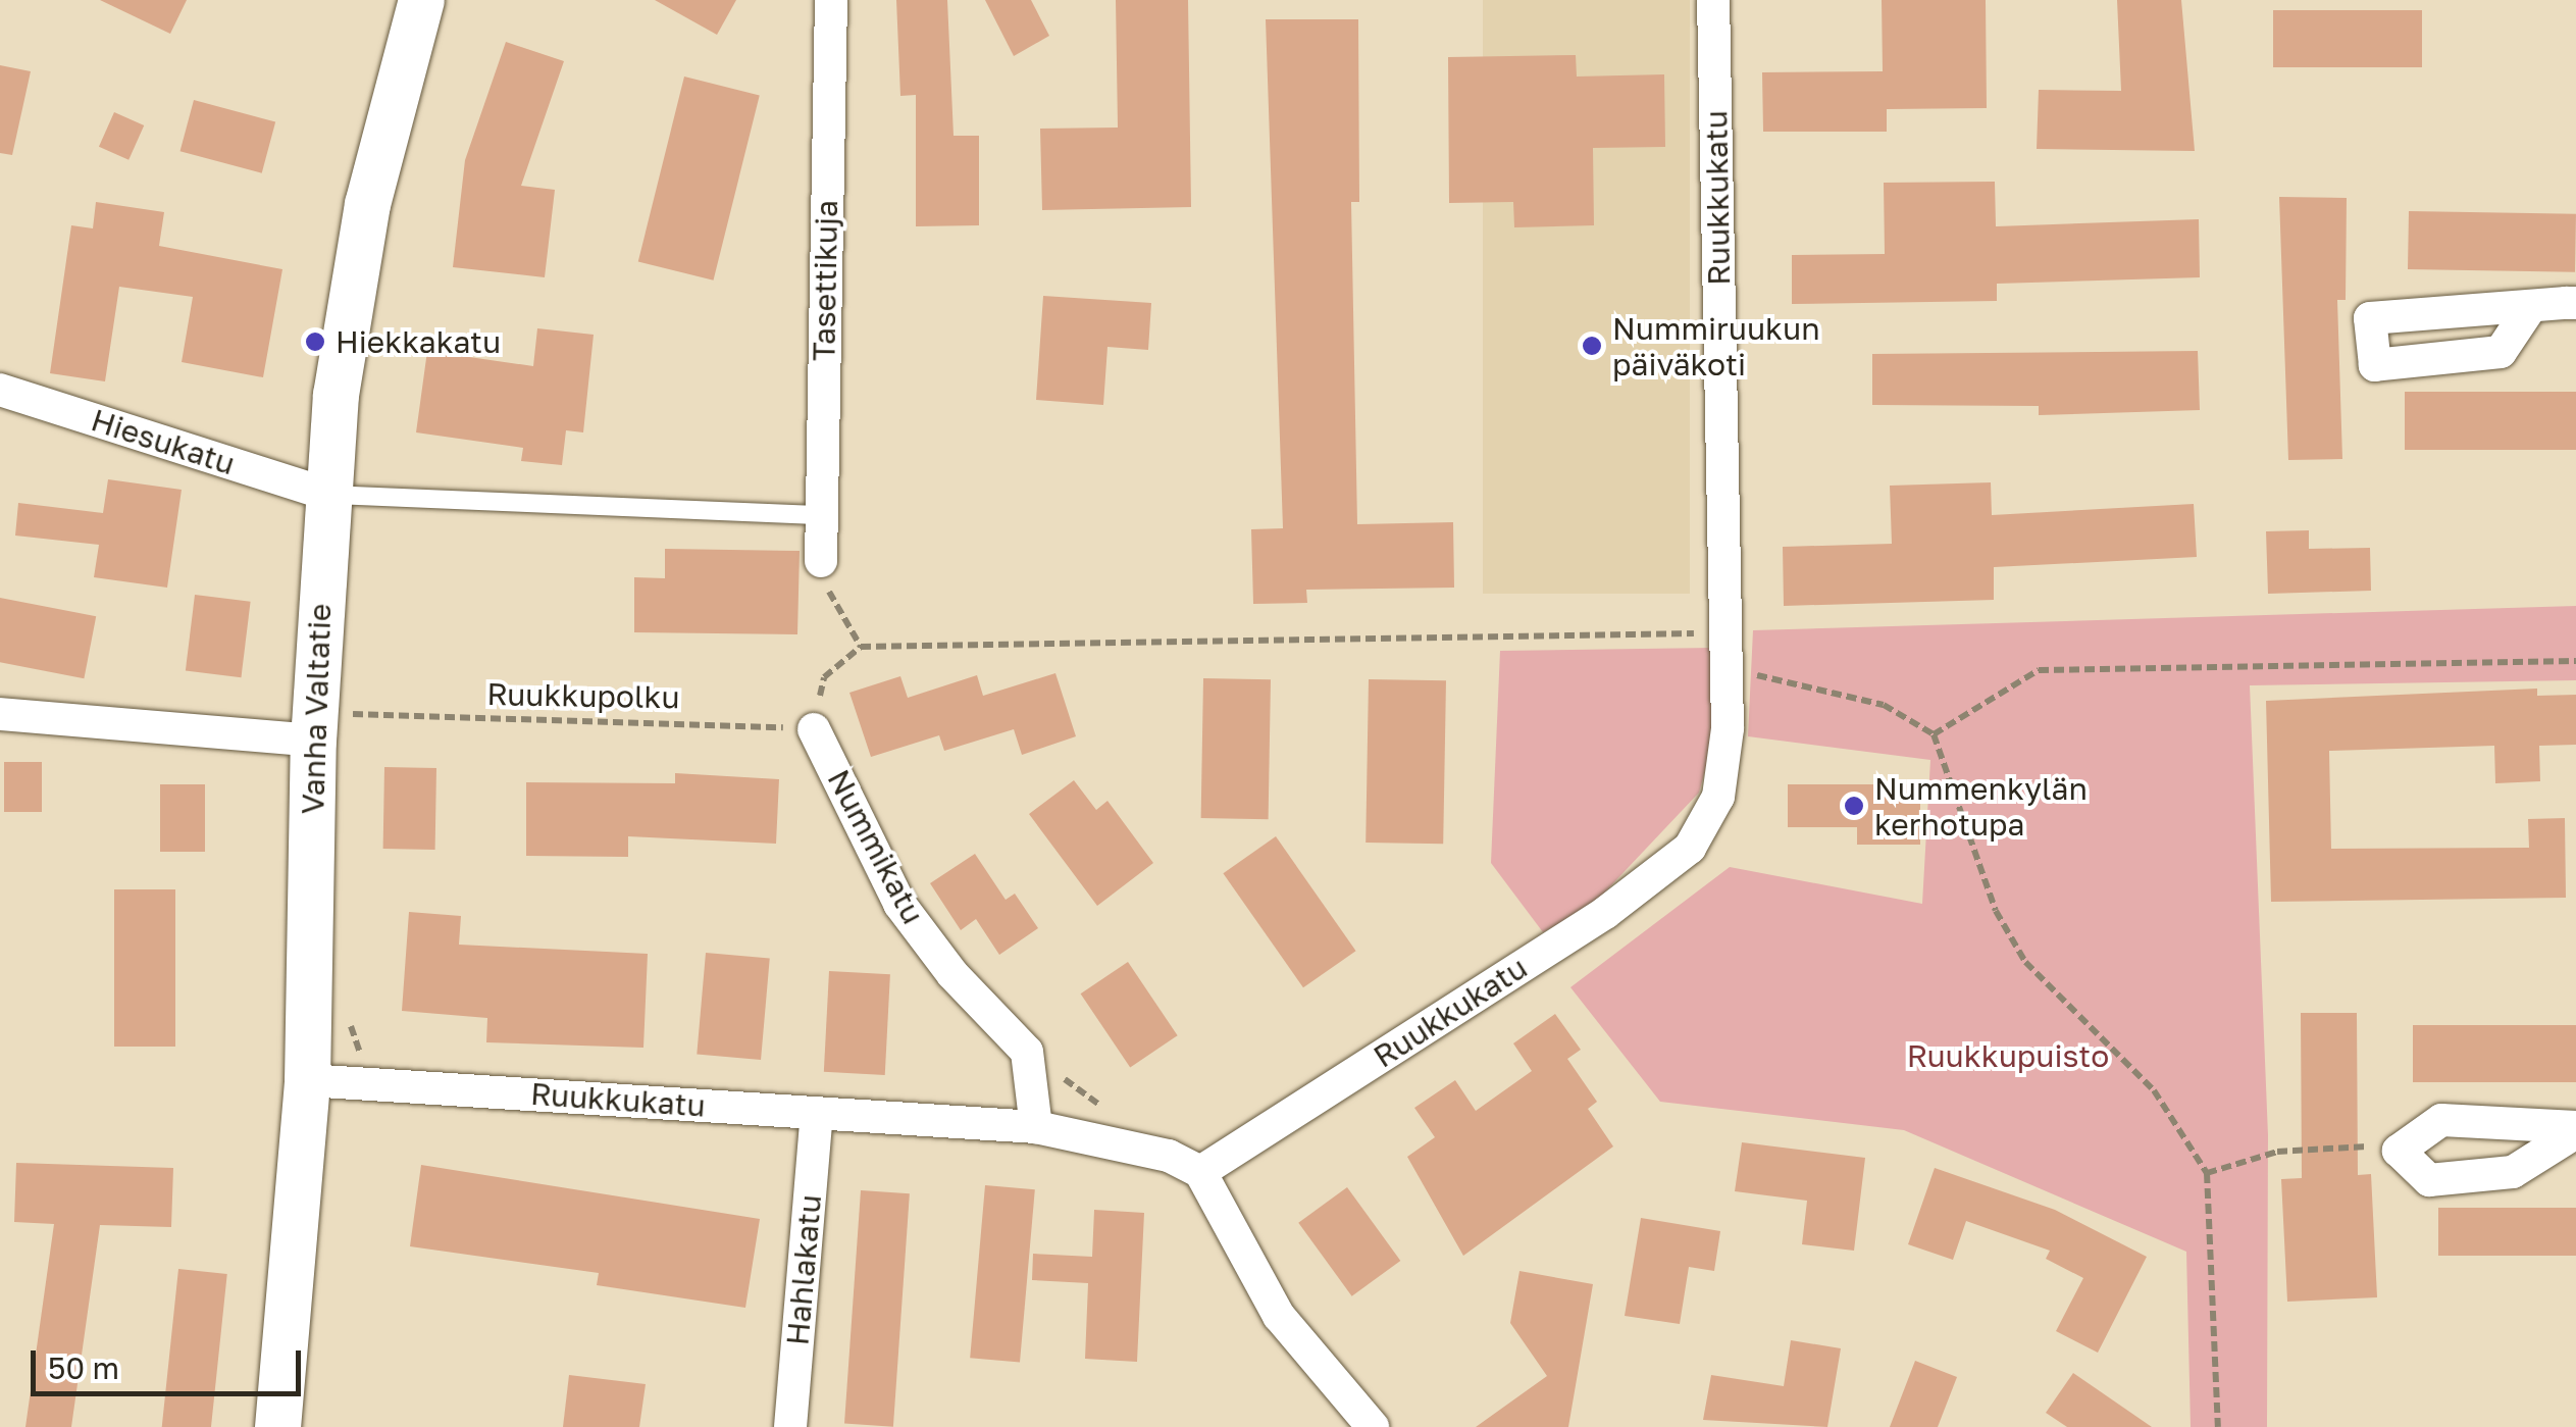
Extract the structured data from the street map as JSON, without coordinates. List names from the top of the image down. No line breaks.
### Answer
{"streets":{"street":["Ruukkukatu","Tasettikuja","Hiesukatu","Vanha Valtatie","Nummikatu","Hahlakatu"],"path":["Ruukkupolku"]},"crossings":[["Ruukkukatu","Hahlakatu"],["Hiesukatu","Vanha Valtatie"],["Ruukkupolku","Nummikatu"]],"parks":["Ruukkupuisto"],"places":["Hiekkakatu","Nummiruukun päiväkoti","Nummenkylän kerhotupa"],"scale_bar":"50 m"}
